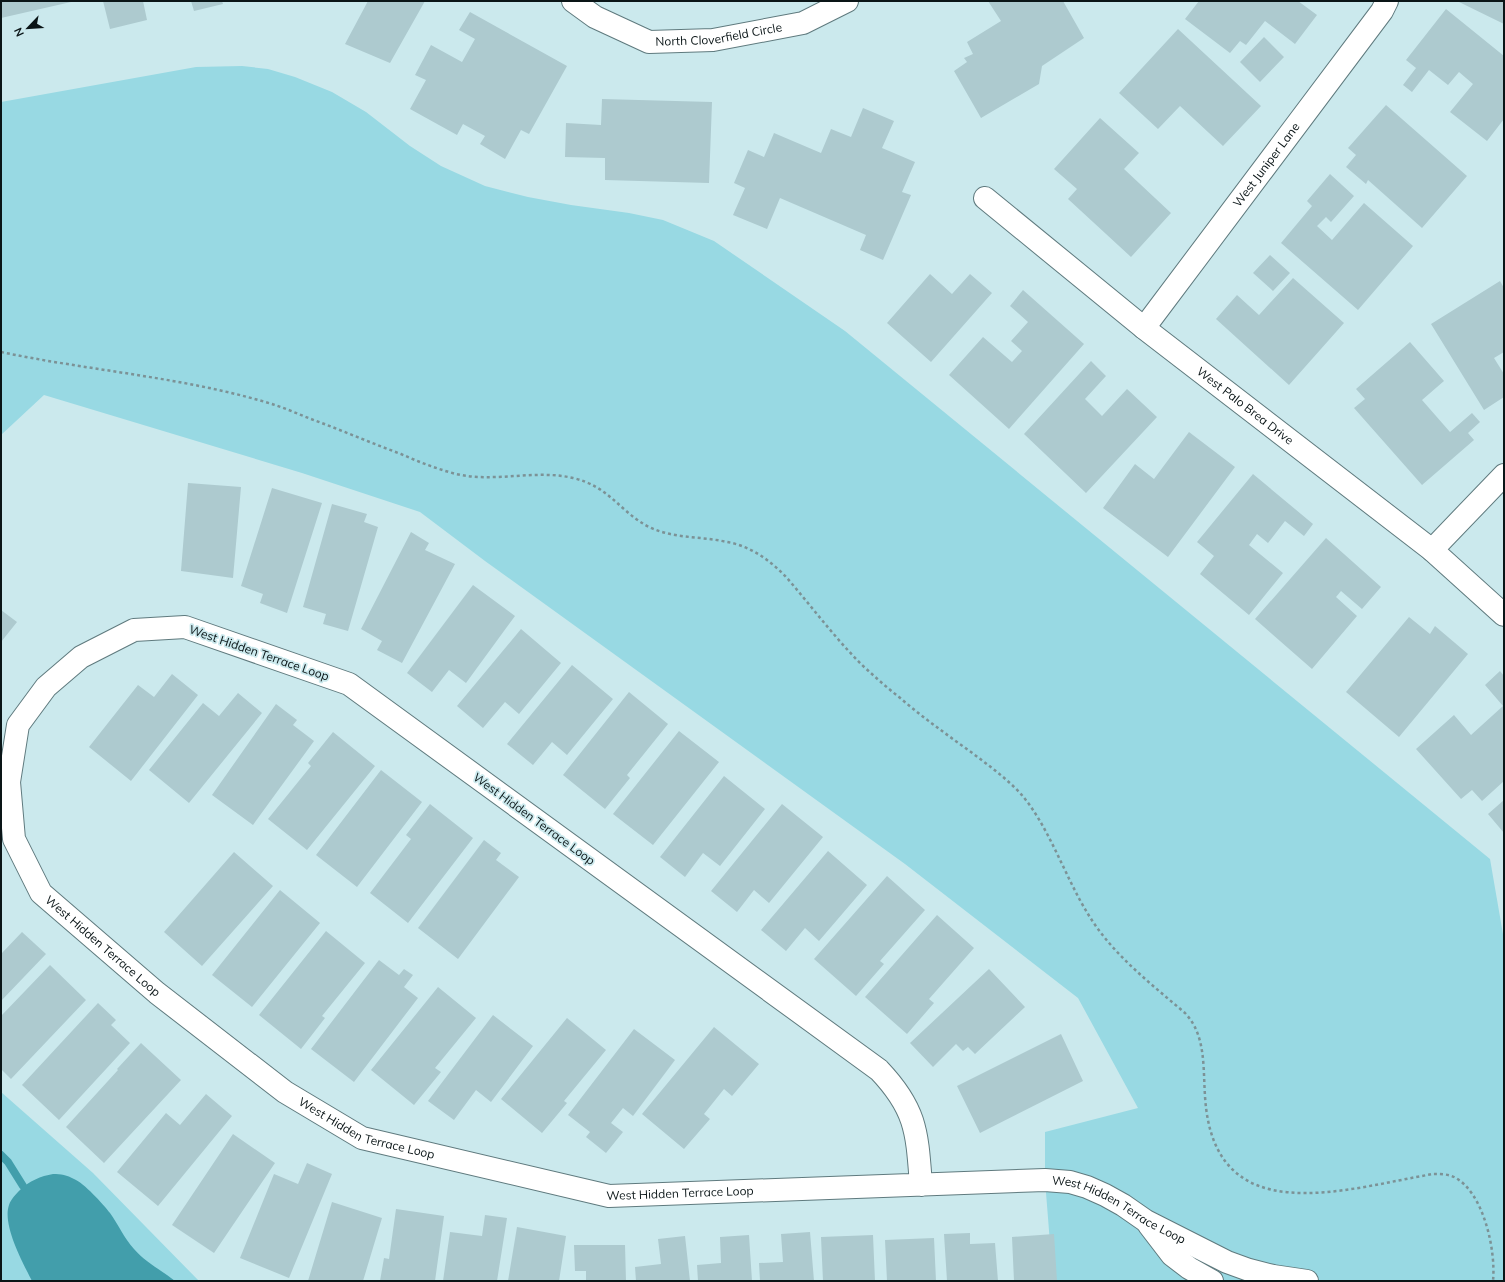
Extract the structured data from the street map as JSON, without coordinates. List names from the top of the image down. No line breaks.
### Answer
{"streets":{"street":["North Cloverfield Circle","West Juniper Lane","West Palo Brea Drive","West Hidden Terrace Loop"]},"crossings":[["West Juniper Lane","West Palo Brea Drive"]],"north":"bottom left"}
